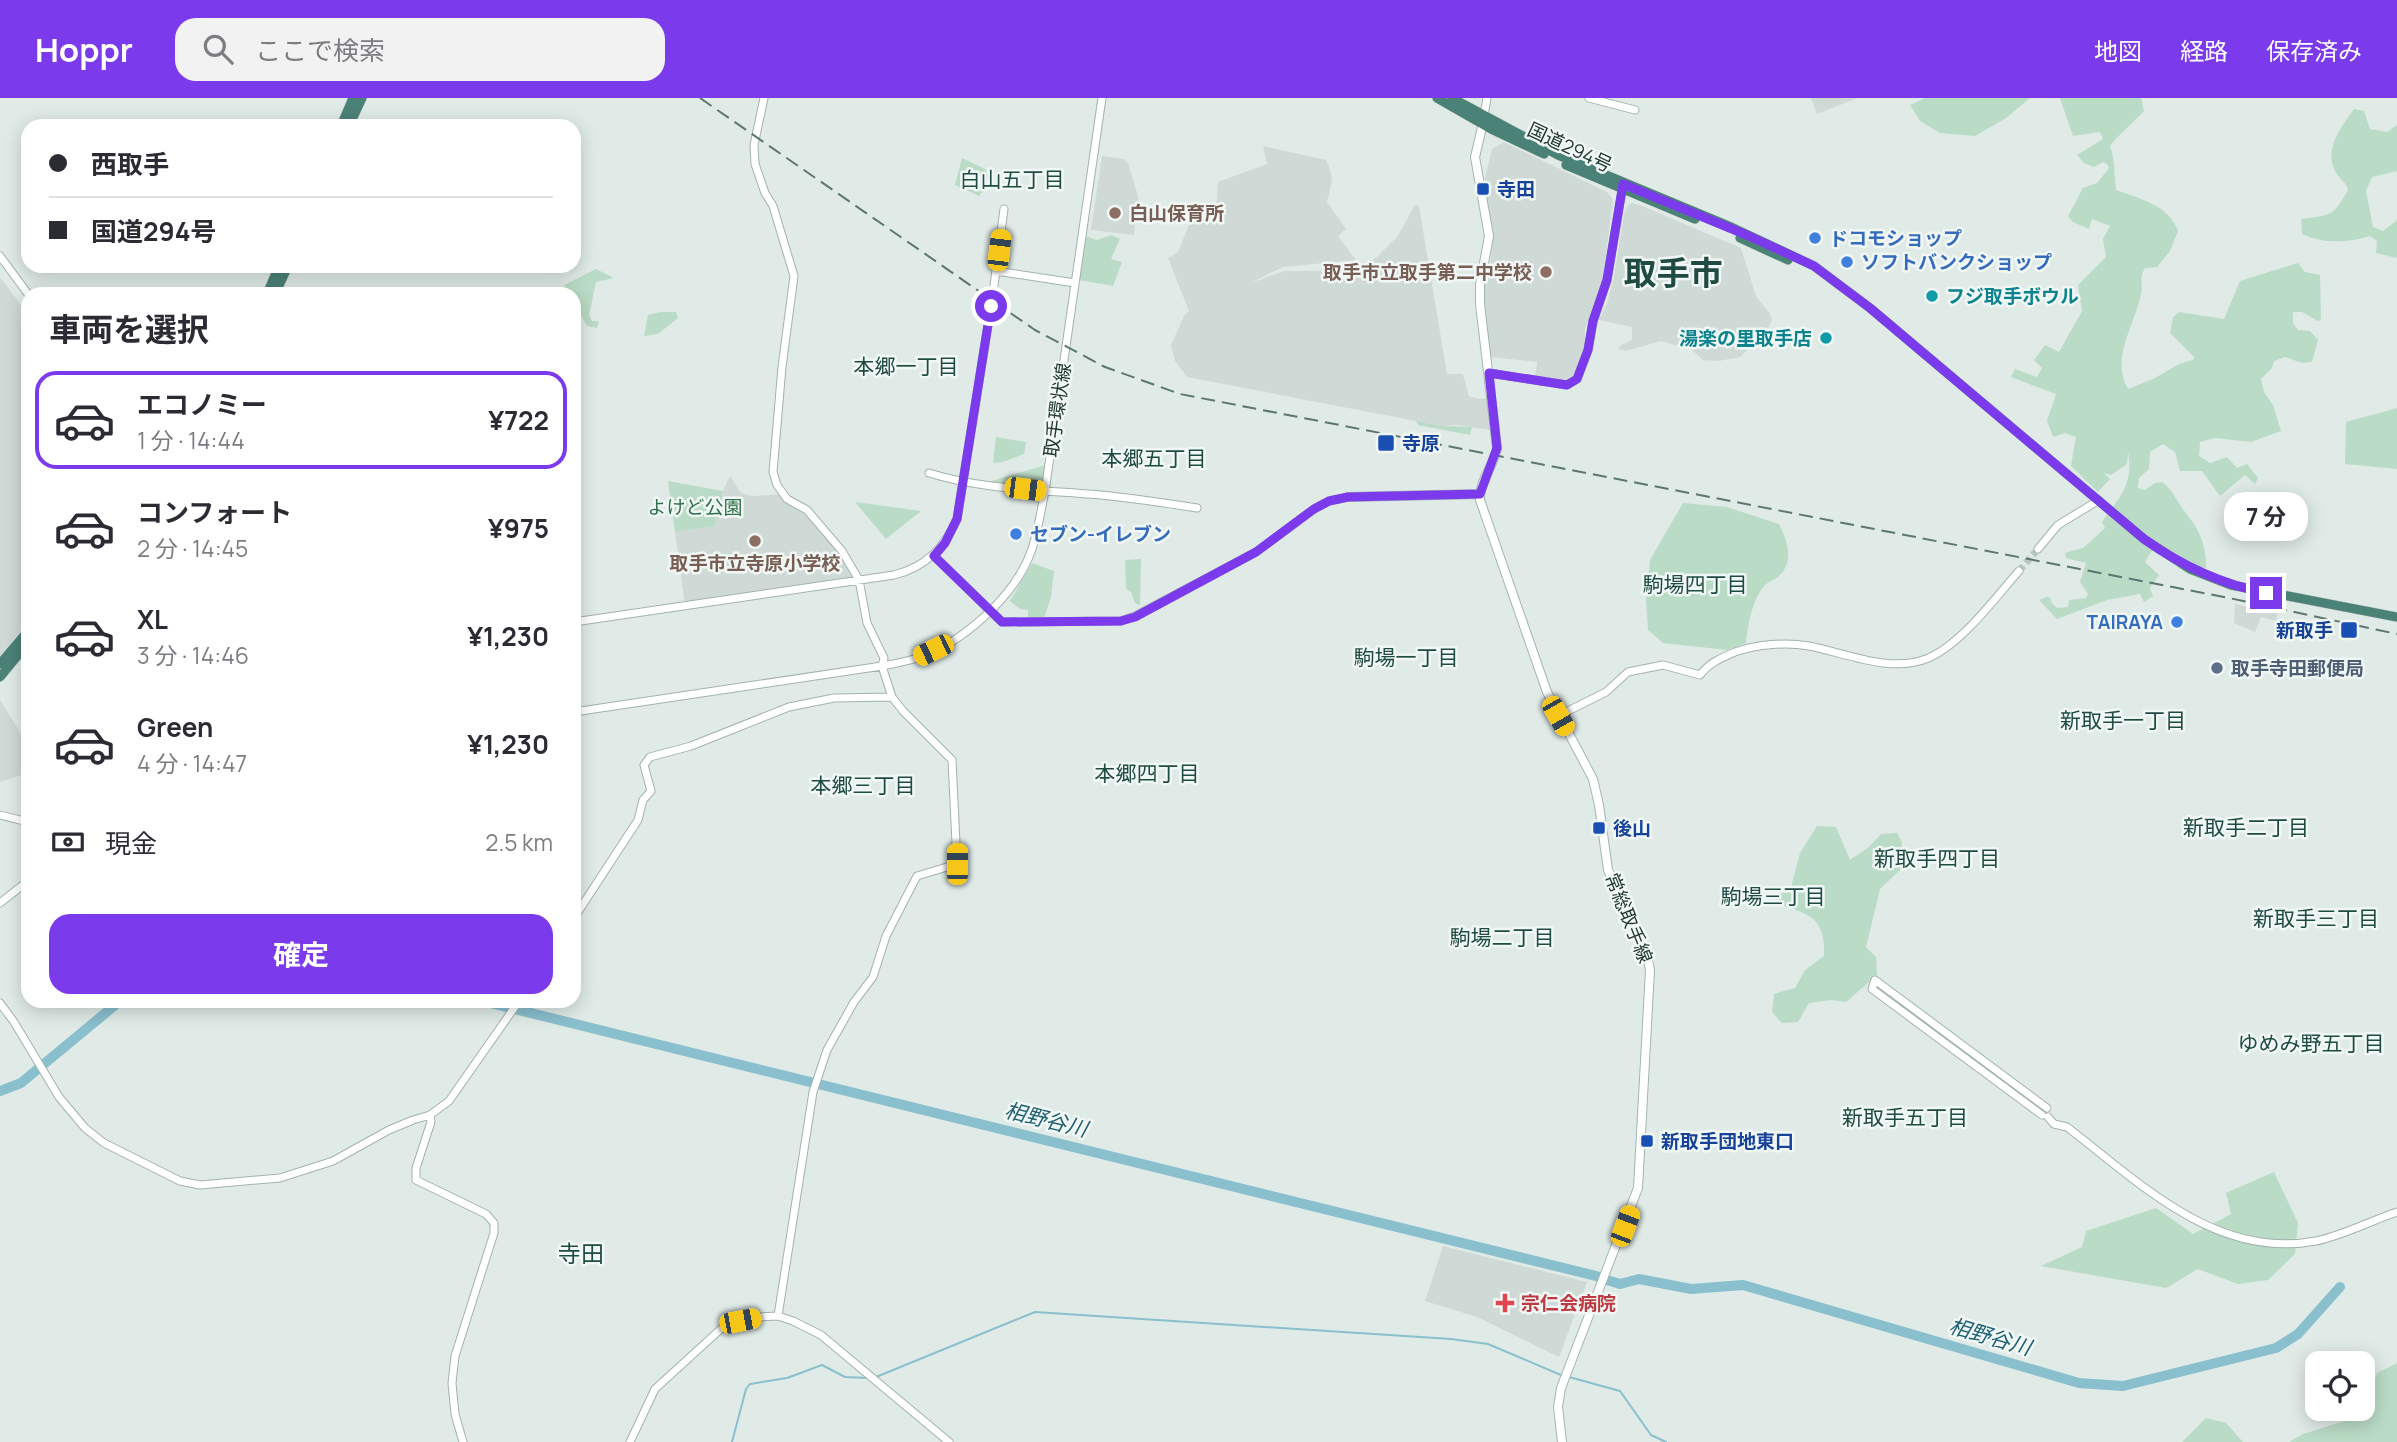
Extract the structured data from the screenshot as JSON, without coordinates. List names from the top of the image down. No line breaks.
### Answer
{"streets":{"highway":["国道294号"],"main road":["常総取手線"],"street":["取手環状線"]},"districts":["白山五丁目","取手市","本郷一丁目","本郷五丁目","駒場四丁目","駒場一丁目","新取手一丁目","本郷四丁目","本郷三丁目","新取手二丁目","新取手四丁目","駒場三丁目","新取手三丁目","駒場二丁目","ゆめみ野五丁目","新取手五丁目","寺田"],"water":["相野谷川"],"parks":["よけど公園"],"places":{"transit":["寺田","寺原","新取手","後山","新取手団地東口"],"other":["白山保育所","ドコモショップ","ソフトバンクショップ","取手市立取手第二中学校","フジ取手ボウル","湯楽の里取手店","セブン-イレブン","取手市立寺原小学校","TAIRAYA","取手寺田郵便局"],"health":["宗仁会病院"]},"page":{"header":"Hoppr","search":"ここで検索","nav":["地図","経路","保存済み"],"banner":["西取手","国道294号"],"heading":"車両を選択","list":[{"name":"エコノミー","note":"1 分 · 14:44","value":"¥722"},{"name":"コンフォート","note":"2 分 · 14:45","value":"¥975"},{"name":"XL","note":"3 分 · 14:46","value":"¥1,230"},{"name":"Green","note":"4 分 · 14:47","value":"¥1,230"}],"bubble":"7 分","pay":["現金","2.5 km"],"buttons":"確定"}}
